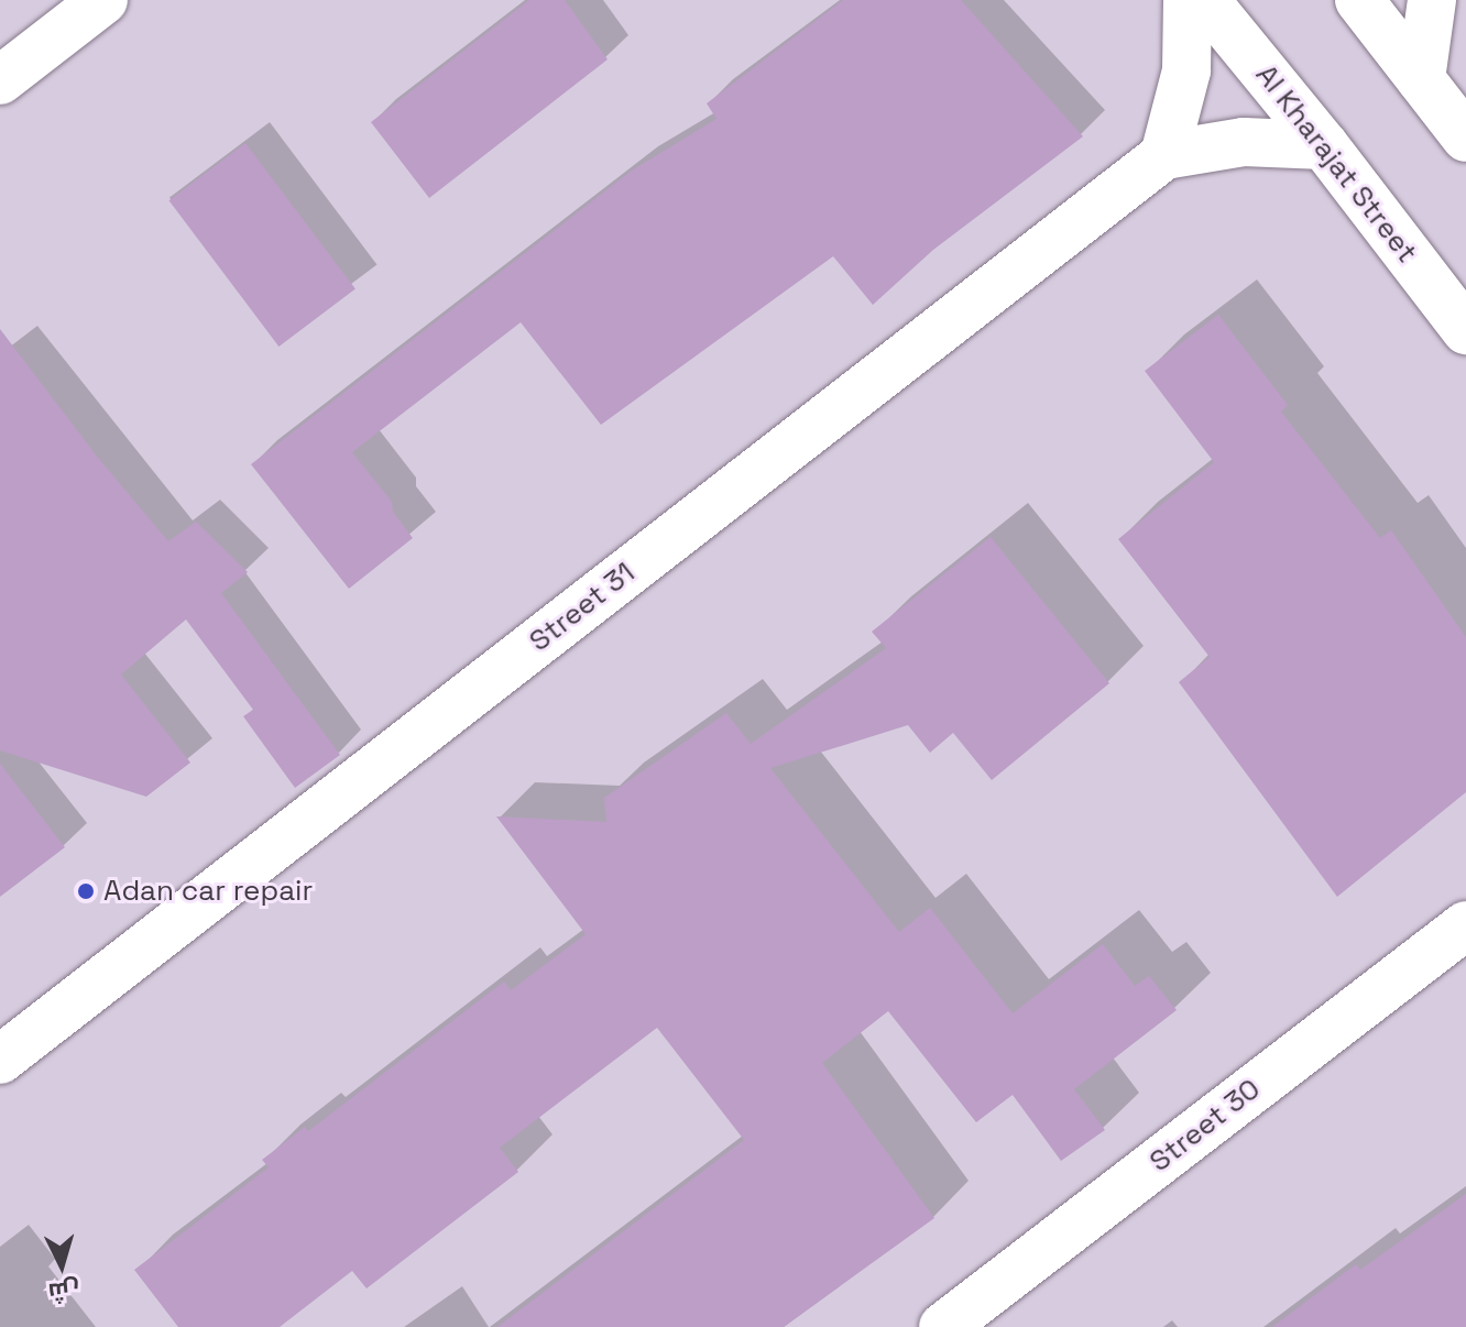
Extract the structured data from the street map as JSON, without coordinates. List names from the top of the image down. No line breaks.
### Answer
{"streets":{"street":["Al Kharajat Street","Street 31","Street 30"]},"crossings":[["Al Kharajat Street","Street 31"]],"places":["Adan car repair"],"north":"bottom"}
